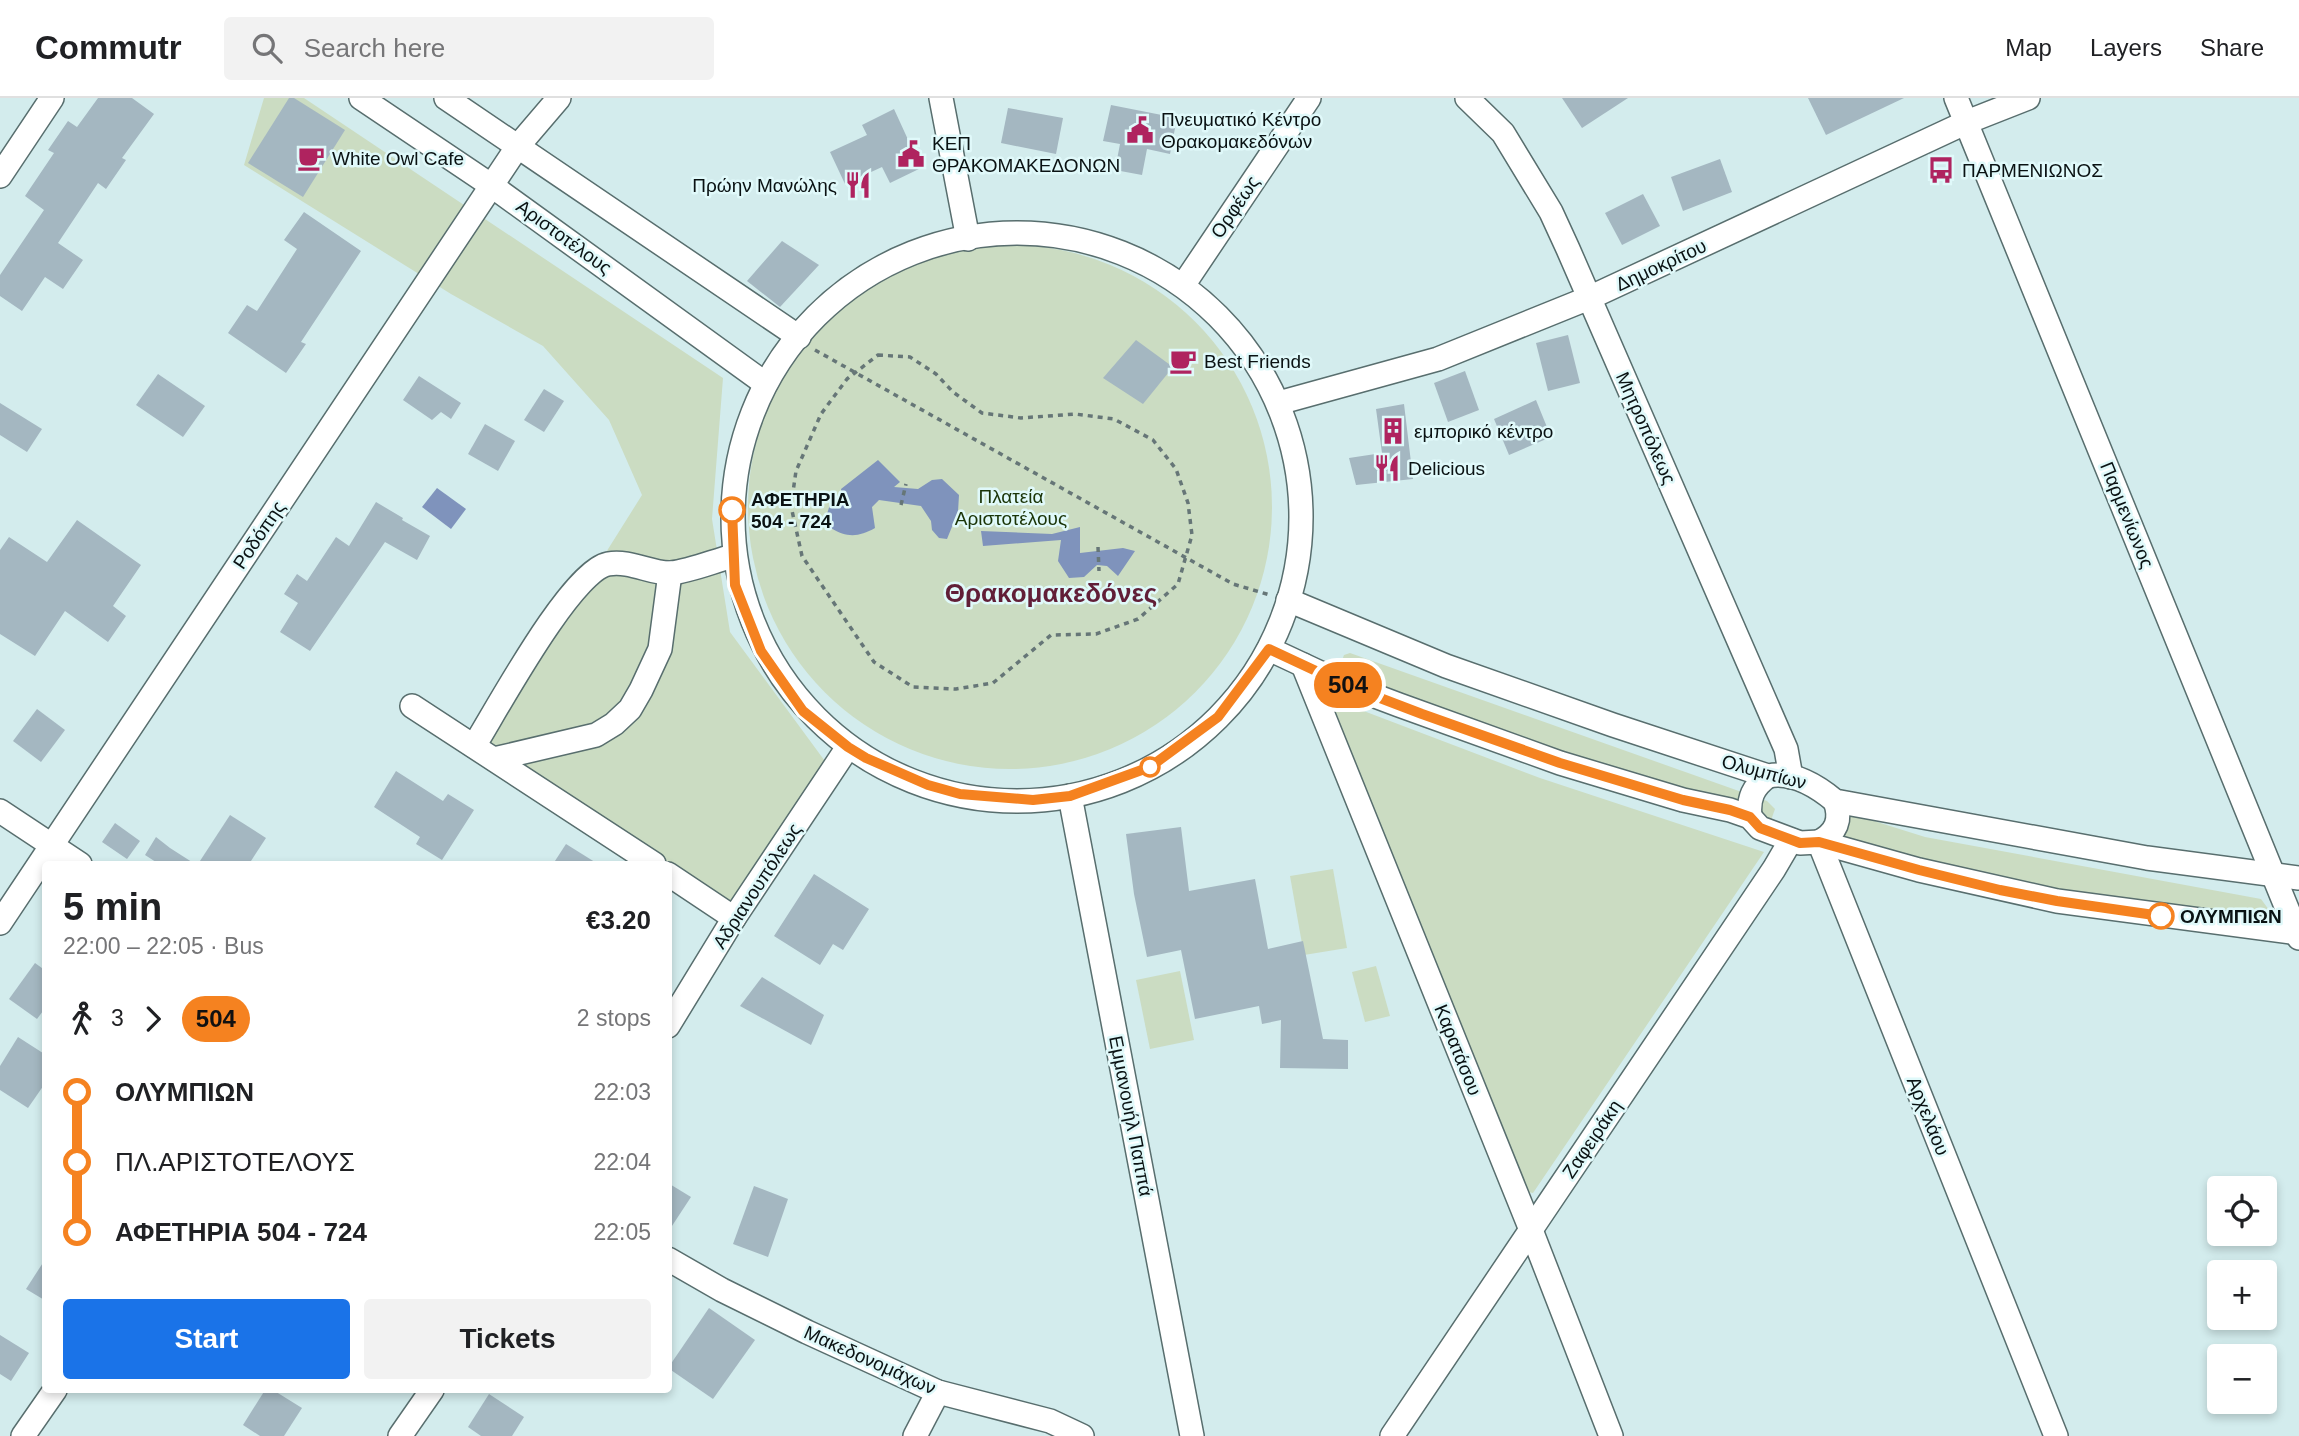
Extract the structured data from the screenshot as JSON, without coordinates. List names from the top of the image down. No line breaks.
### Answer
{"streets":{"street":["Ορφέως","Αριστοτέλους","Δημοκρίτου","Μητροπόλεως","Παρμενίωνος","Ροδόπης","Ολυμπίων","Αδριανουπόλεως","Καρατάσου","Εμμανουήλ Παππά","Αρχελάου","Ζαφειράκη","Μακεδονομάχων"]},"crossings":[["Αριστοτέλους","Ροδόπης"],["Δημοκρίτου","Μητροπόλεως"],["Δημοκρίτου","Παρμενίωνος"],["Μητροπόλεως","Ολυμπίων"],["Μητροπόλεως","Αρχελάου"],["Μητροπόλεως","Ζαφειράκη"],["Παρμενίωνος","Ολυμπίων"],["Ολυμπίων","Αρχελάου"],["Ολυμπίων","Ζαφειράκη"],["Καρατάσου","Ζαφειράκη"],["Αρχελάου","Ζαφειράκη"]],"districts":["Θρακομακεδόνες"],"parks":["Πλατεία Αριστοτέλους"],"places":{"public building":["Πνευματικό Κέντρο Θρακομακεδόνων","ΚΕΠ ΘΡΑΚΟΜΑΚΕΔΟΝΩΝ"],"cafe":["White Owl Cafe","Best Friends"],"bus stop":["ΠΑΡΜΕΝΙΩΝΟΣ"],"restaurant":["Πρώην Μανώλης","Delicious"],"building":["εμπορικό κέντρο"],"other":["ΑΦΕΤΗΡΙΑ 504 - 724","ΟΛΥΜΠΙΩΝ"]},"lines":["bus line 504"],"page":{"header":"Commutr","search":"Search here","nav":["Map","Layers","Share"],"on_map":"504","heading":["5 min","22:00 – 22:05 · Bus","€3.20"],"legs":["3","504","2 stops"],"list":[{"name":"ΟΛΥΜΠΙΩΝ","value":"22:03"},{"name":"ΠΛ.ΑΡΙΣΤΟΤΕΛΟΥΣ","value":"22:04"},{"name":"ΑΦΕΤΗΡΙΑ 504 - 724","value":"22:05"}],"map_buttons":["+","−"],"buttons":["Start","Tickets"]}}
